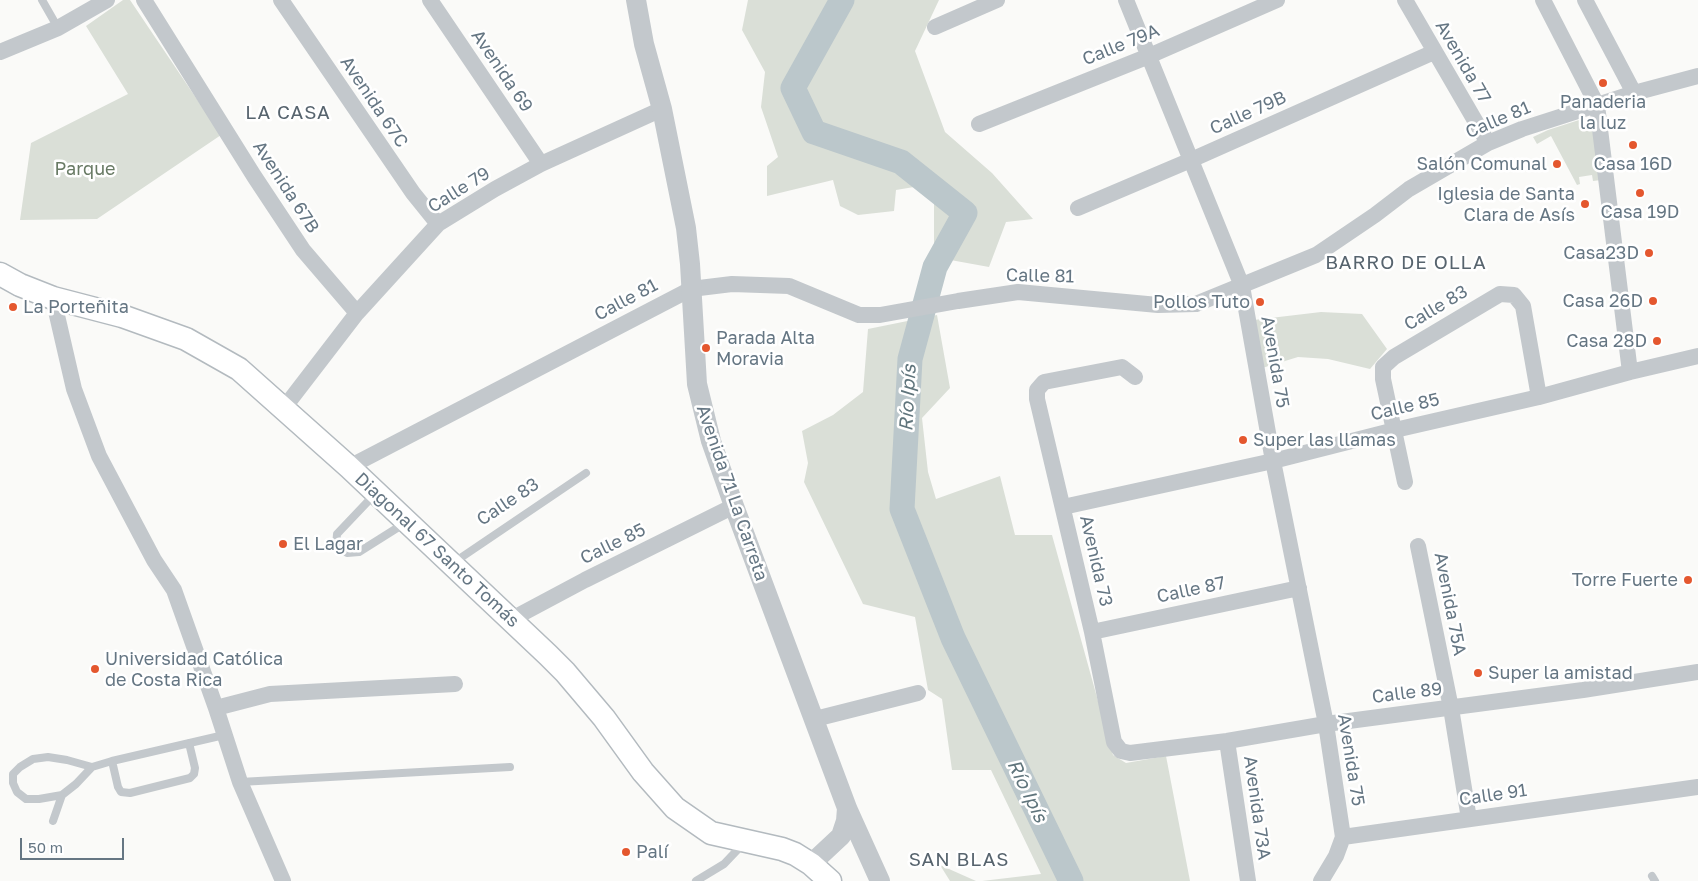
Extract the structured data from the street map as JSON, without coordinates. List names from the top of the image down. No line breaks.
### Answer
{"streets":{"main road":["Diagonal 67 Santo Tomás"],"street":["Calle 79A","Avenida 77","Avenida 69","Avenida 67C","Calle 79B","Calle 81","Avenida 67B","Calle 79","Calle 83","Avenida 75","Calle 85","Avenida 71 La Carreta","Avenida 73","Calle 87","Avenida 75A","Calle 89","Calle 91","Avenida 73A"]},"crossings":[["Calle 79A","Avenida 75"],["Avenida 77","Calle 79B"],["Avenida 77","Calle 81"],["Avenida 69","Calle 79"],["Avenida 67C","Calle 79"],["Calle 79B","Avenida 75"],["Calle 81","Avenida 75"],["Calle 81","Avenida 71 La Carreta"],["Calle 81","Diagonal 67 Santo Tomás"],["Avenida 67B","Calle 79"],["Calle 79","Avenida 71 La Carreta"],["Calle 79","Diagonal 67 Santo Tomás"],["Calle 83","Calle 85"],["Calle 83","Diagonal 67 Santo Tomás"],["Avenida 75","Calle 85"],["Avenida 75","Calle 87"],["Avenida 75","Calle 89"],["Avenida 75","Calle 91"],["Calle 85","Avenida 71 La Carreta"],["Calle 85","Diagonal 67 Santo Tomás"],["Calle 85","Avenida 73"],["Avenida 73","Calle 87"],["Avenida 73","Calle 89"],["Avenida 75A","Calle 89"],["Avenida 75A","Calle 91"],["Calle 89","Avenida 73A"]],"districts":["LA CASA","BARRO DE OLLA","SAN BLAS"],"water":["Río Ipís"],"parks":["Parque"],"places":["Panaderia la luz","Casa 16D","Salón Comunal","Casa 19D","Iglesia de Santa Clara de Asís","Casa23D","Casa 26D","Pollos Tuto","La Porteñita","Casa 28D","Parada Alta Moravia","Super las llamas","El Lagar","Torre Fuerte","Universidad Católica de Costa Rica","Super la amistad","Palí"],"scale_bar":"50 m"}
